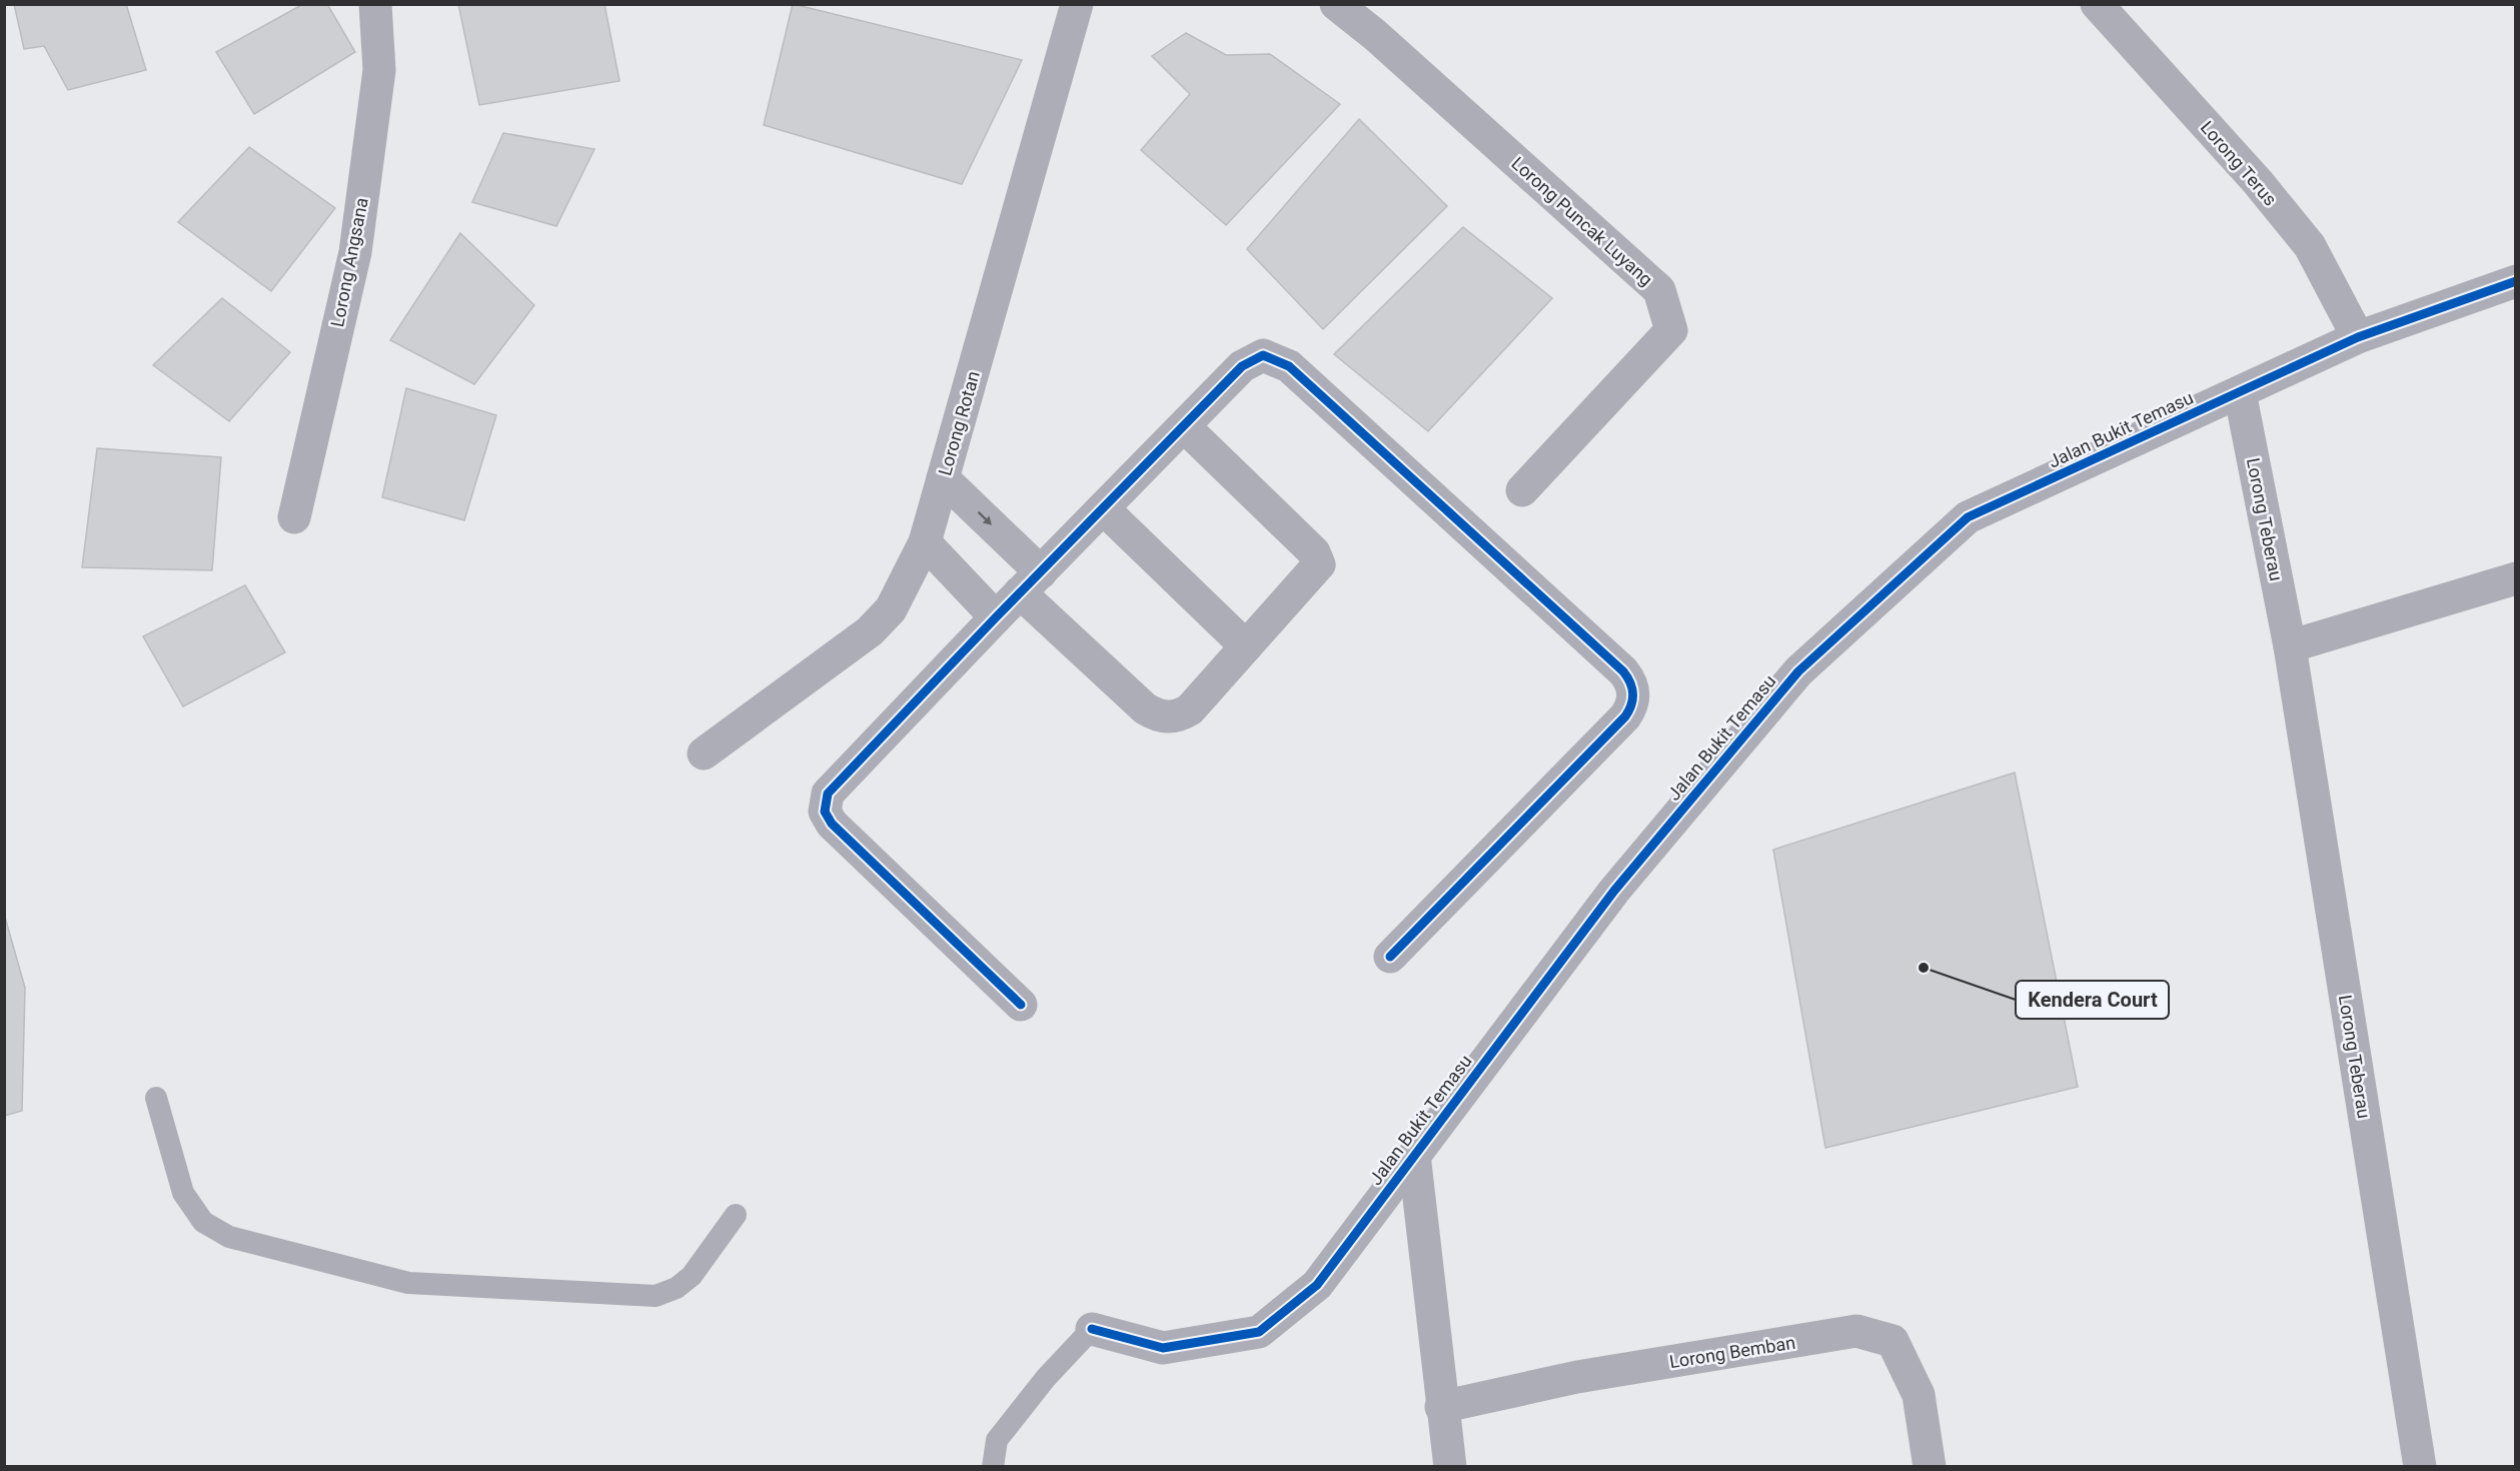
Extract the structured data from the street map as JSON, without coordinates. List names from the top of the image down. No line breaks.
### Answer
{"streets":{"street":["Lorong Terus","Lorong Puncak Luyang","Lorong Angsana","Lorong Rotan","Jalan Bukit Temasu","Lorong Teberau","Lorong Bemban"]},"crossings":[["Lorong Terus","Jalan Bukit Temasu"],["Jalan Bukit Temasu","Lorong Teberau"]],"places":["Kendera Court"]}
